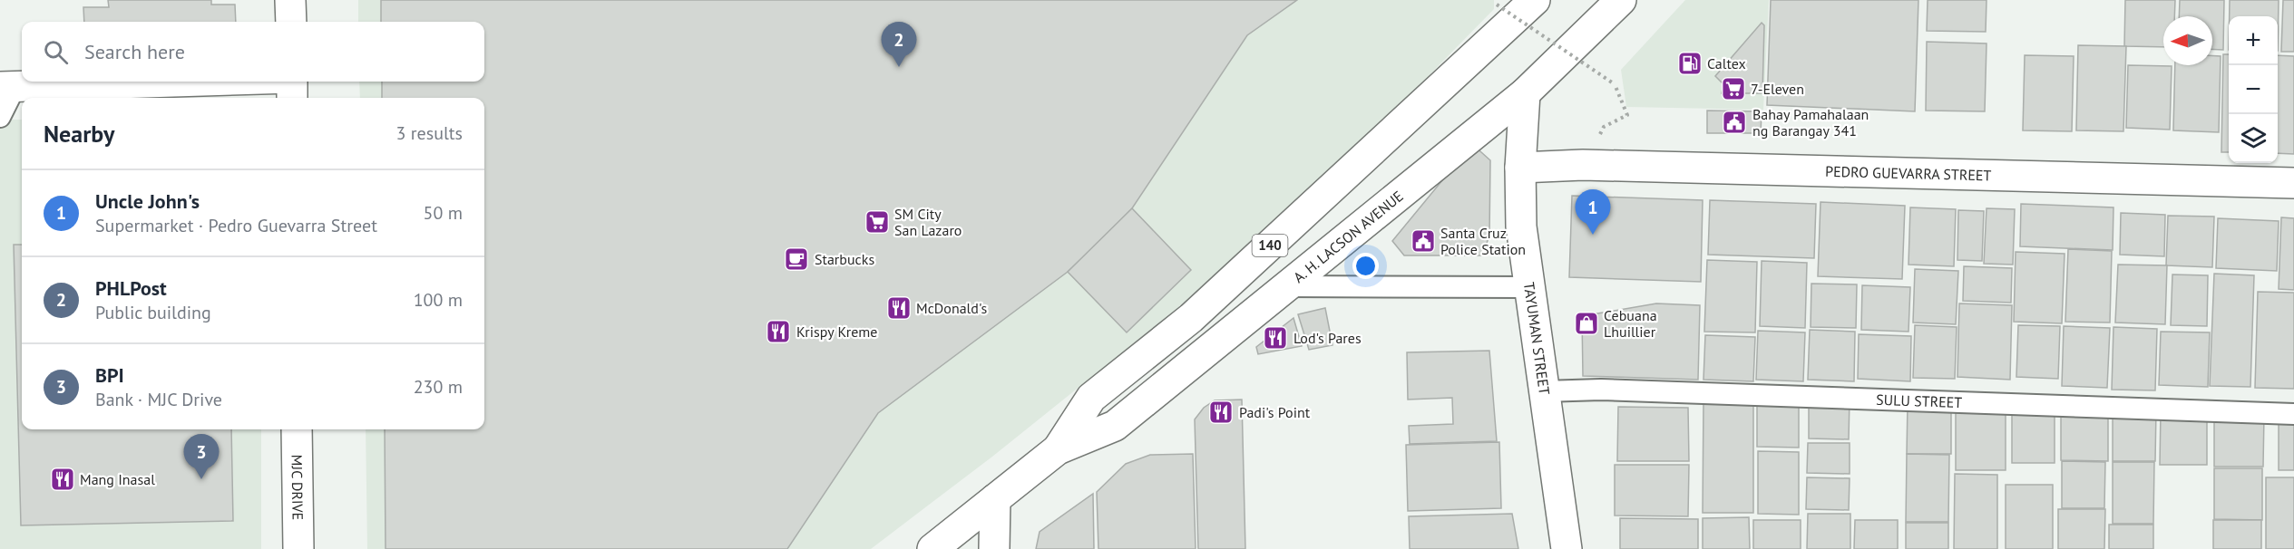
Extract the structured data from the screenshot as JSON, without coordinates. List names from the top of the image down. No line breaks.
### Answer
{"streets":{"main road":["PEDRO GUEVARRA STREET","A. H. LACSON AVENUE","140","TAYUMAN STREET","MJC DRIVE"],"lane":["SULU STREET"]},"crossings":[["PEDRO GUEVARRA STREET","TAYUMAN STREET"],["A. H. LACSON AVENUE","TAYUMAN STREET"],["TAYUMAN STREET","SULU STREET"]],"places":{"fuel station":["Caltex"],"supermarket":["7-Eleven","SM City San Lazaro"],"public building":["Bahay Pamahalaan ng Barangay 341","Santa Cruz Police Station"],"cafe":["Starbucks"],"restaurant":["McDonald's","Krispy Kreme","Lod's Pares","Padi's Point","Mang Inasal"],"shop":["Cebuana Lhuillier"]},"north":"left","page":{"map_buttons":["+","−"],"pins":["2","1","3"],"search":"Search here","heading":["Nearby","3 results"],"list":[{"mark":"1","name":"Uncle John's","note":"Supermarket · Pedro Guevarra Street","value":"50 m"},{"mark":"2","name":"PHLPost","note":"Public building","value":"100 m"},{"mark":"3","name":"BPI","note":"Bank · MJC Drive","value":"230 m"}]}}
